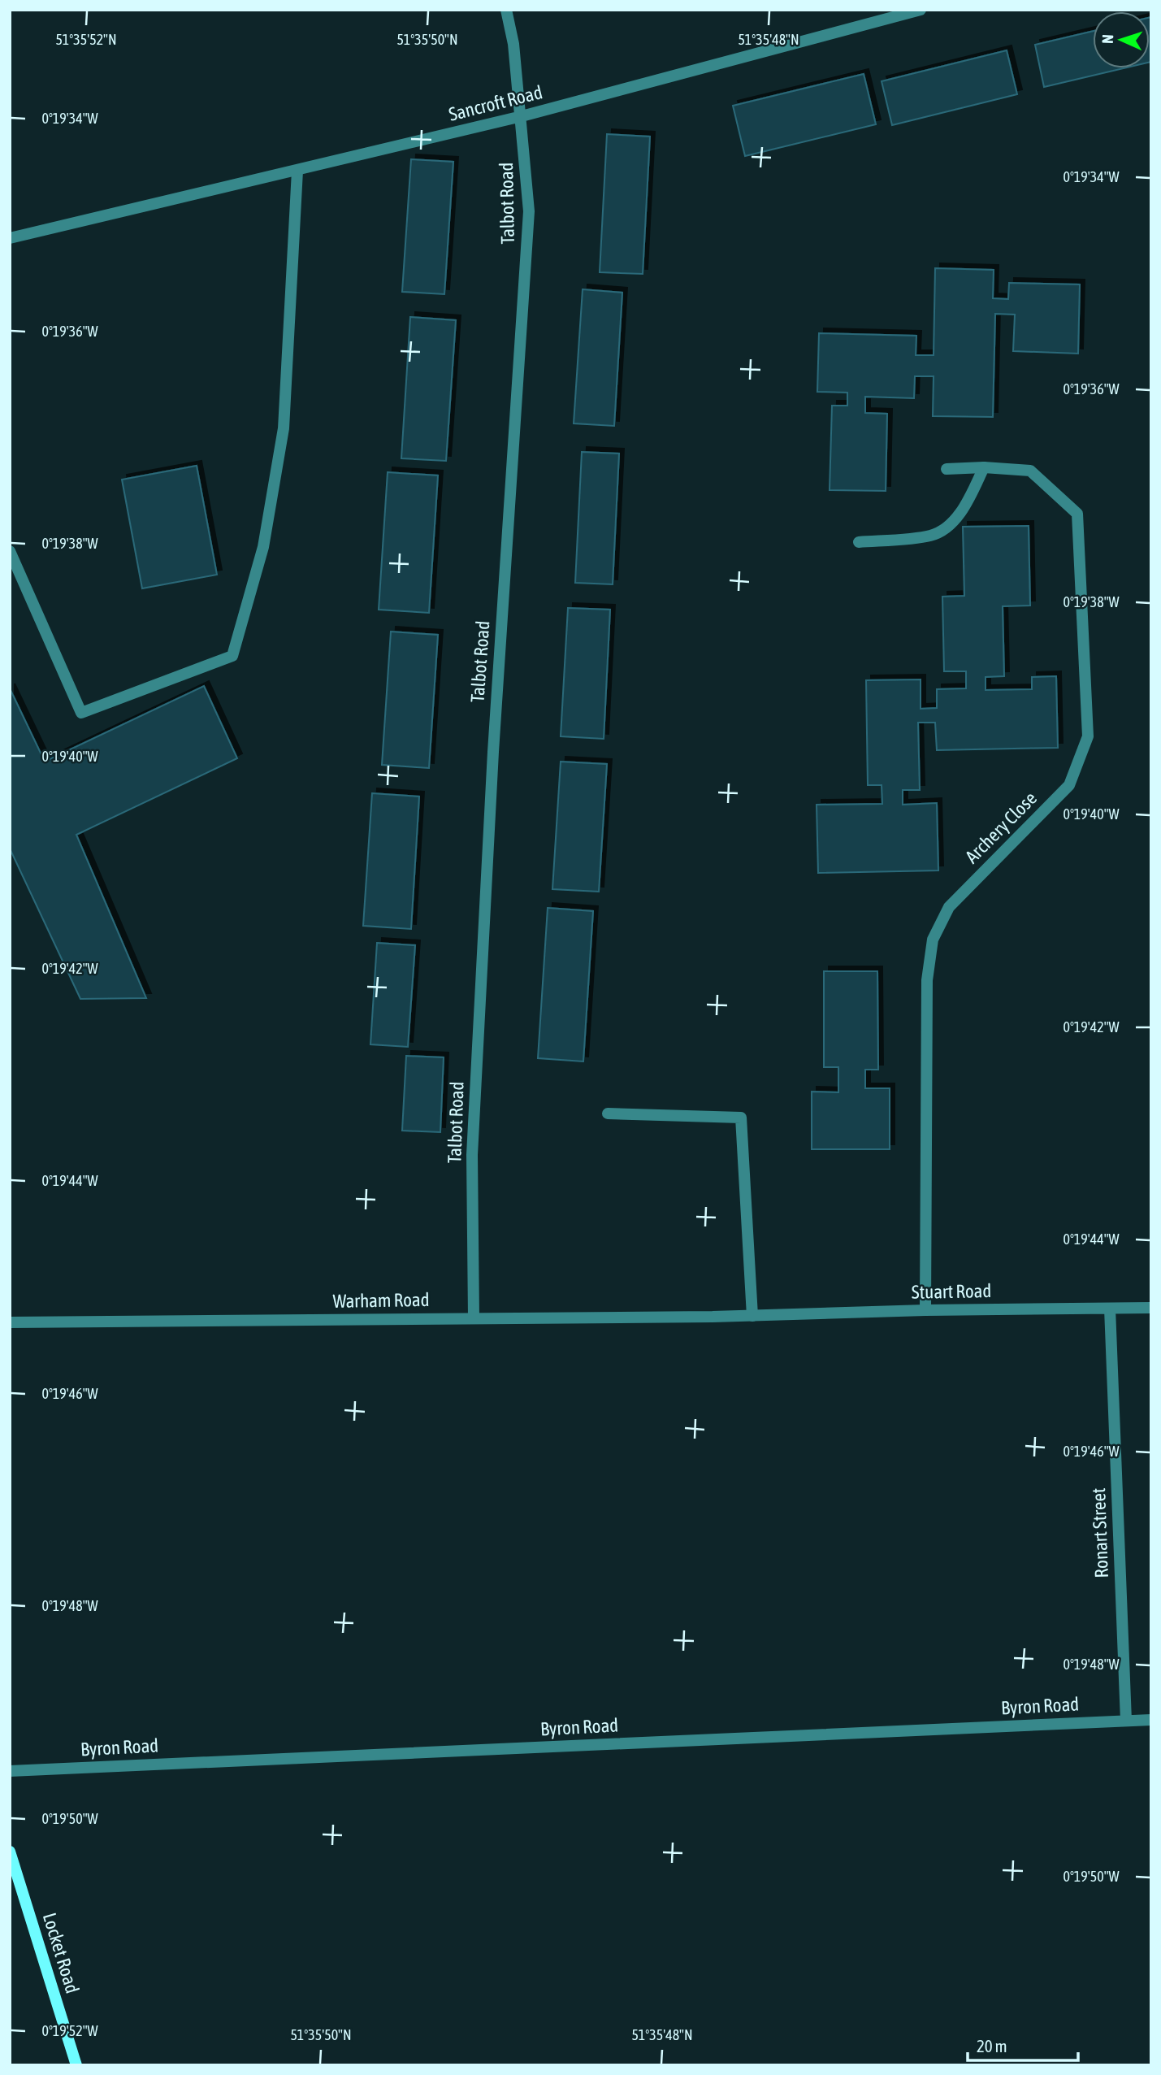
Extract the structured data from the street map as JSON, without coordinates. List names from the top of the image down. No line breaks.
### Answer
{"streets":{"street":["Sancroft Road","Talbot Road","Archery Close","Stuart Road","Warham Road","Ronart Street","Byron Road","Locket Road"]},"crossings":[["Sancroft Road","Talbot Road"],["Talbot Road","Warham Road"],["Archery Close","Stuart Road"],["Stuart Road","Warham Road"],["Stuart Road","Ronart Street"],["Ronart Street","Byron Road"]],"scale_bar":"20 m","north":"left","coordinates":["51°35'52\"N","51°35'50\"N","51°35'48\"N","0°19'34\"W","0°19'36\"W","0°19'38\"W","0°19'40\"W","0°19'42\"W","0°19'44\"W","0°19'46\"W","0°19'48\"W","0°19'50\"W","0°19'52\"W"]}
